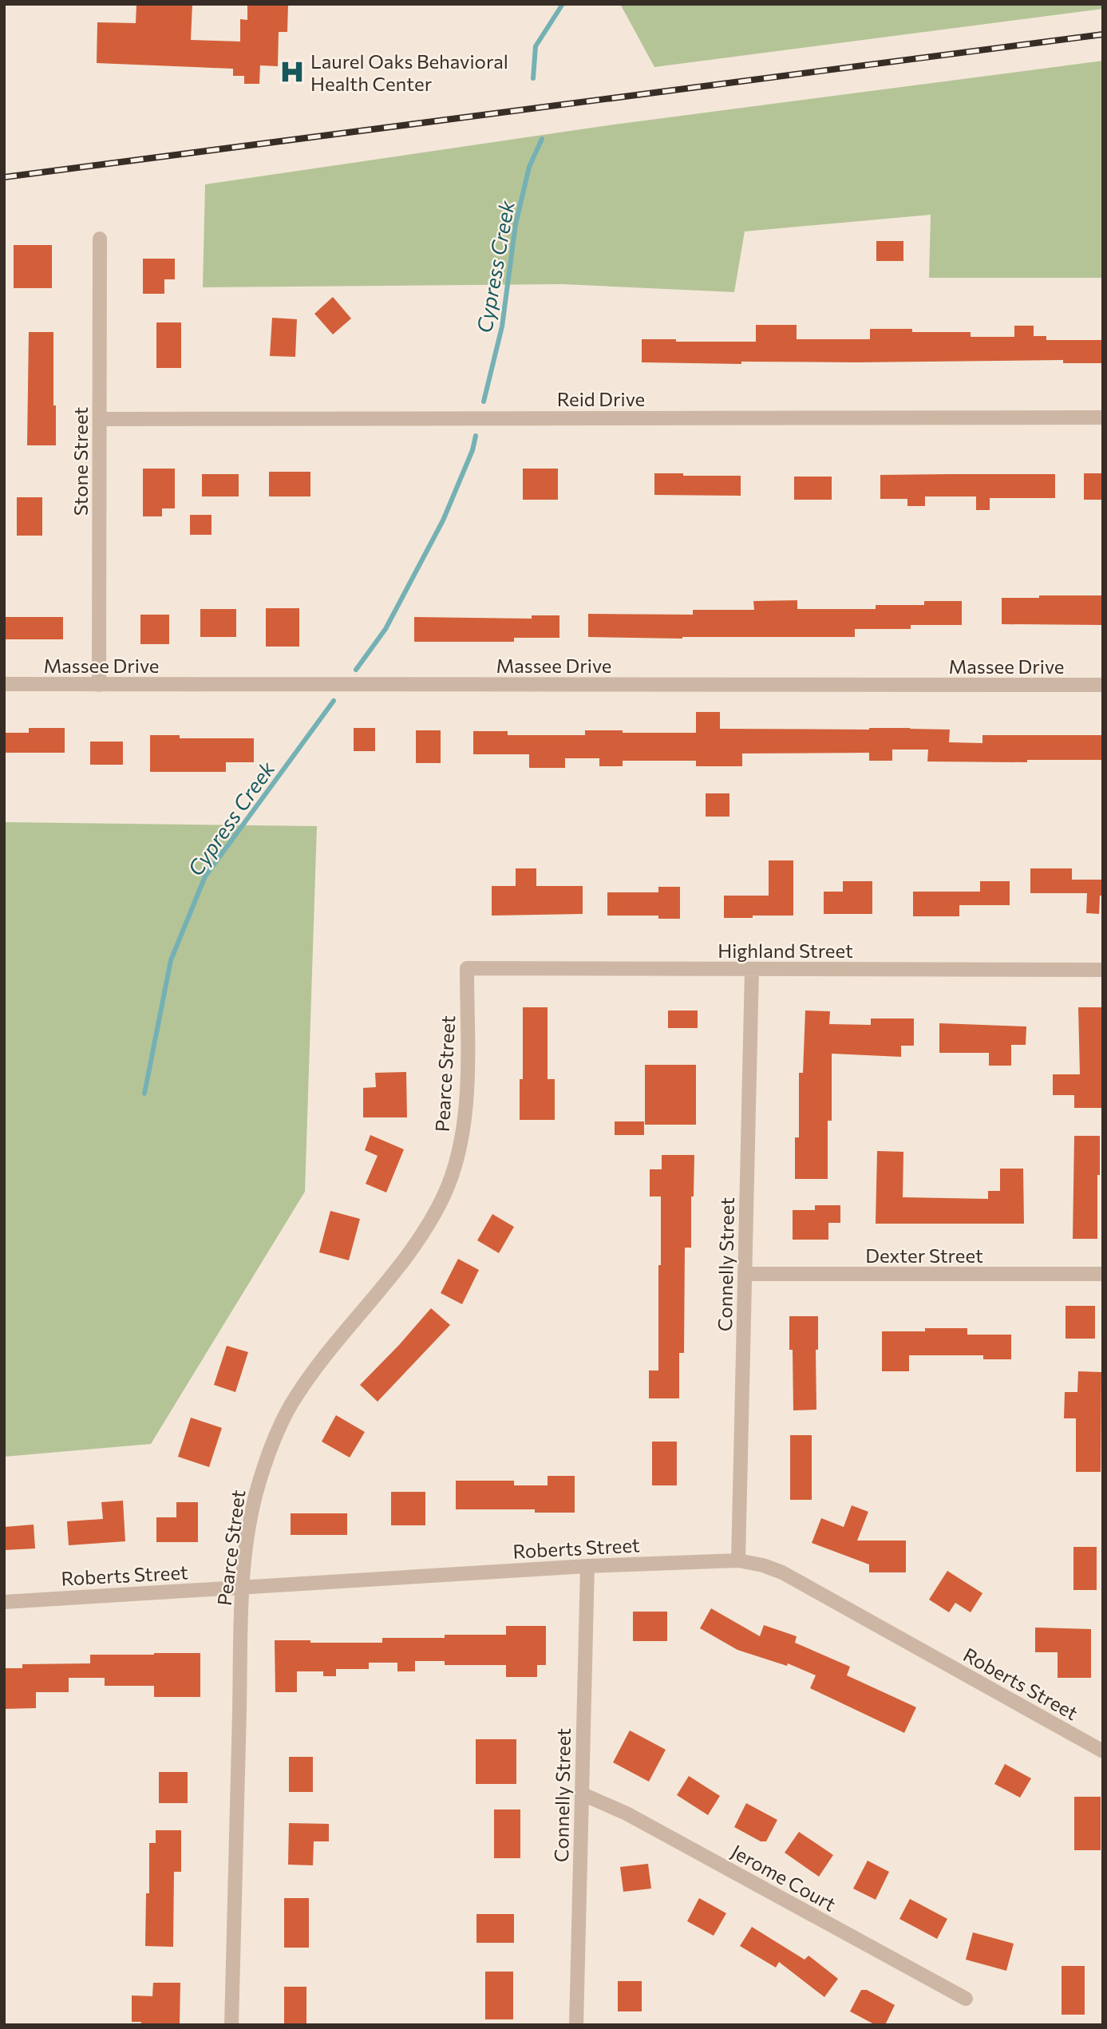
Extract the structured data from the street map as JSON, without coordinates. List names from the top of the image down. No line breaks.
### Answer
{"streets":{"street":["Reid Drive","Stone Street","Massee Drive","Highland Street","Pearce Street","Dexter Street","Connelly Street","Roberts Street","Jerome Court"]},"crossings":[["Reid Drive","Stone Street"],["Stone Street","Massee Drive"],["Highland Street","Pearce Street"],["Highland Street","Connelly Street"],["Pearce Street","Roberts Street"],["Dexter Street","Connelly Street"],["Connelly Street","Roberts Street"],["Connelly Street","Jerome Court"]],"water":["Cypress Creek"],"places":{"hospital":["Laurel Oaks Behavioral Health Center"]}}
